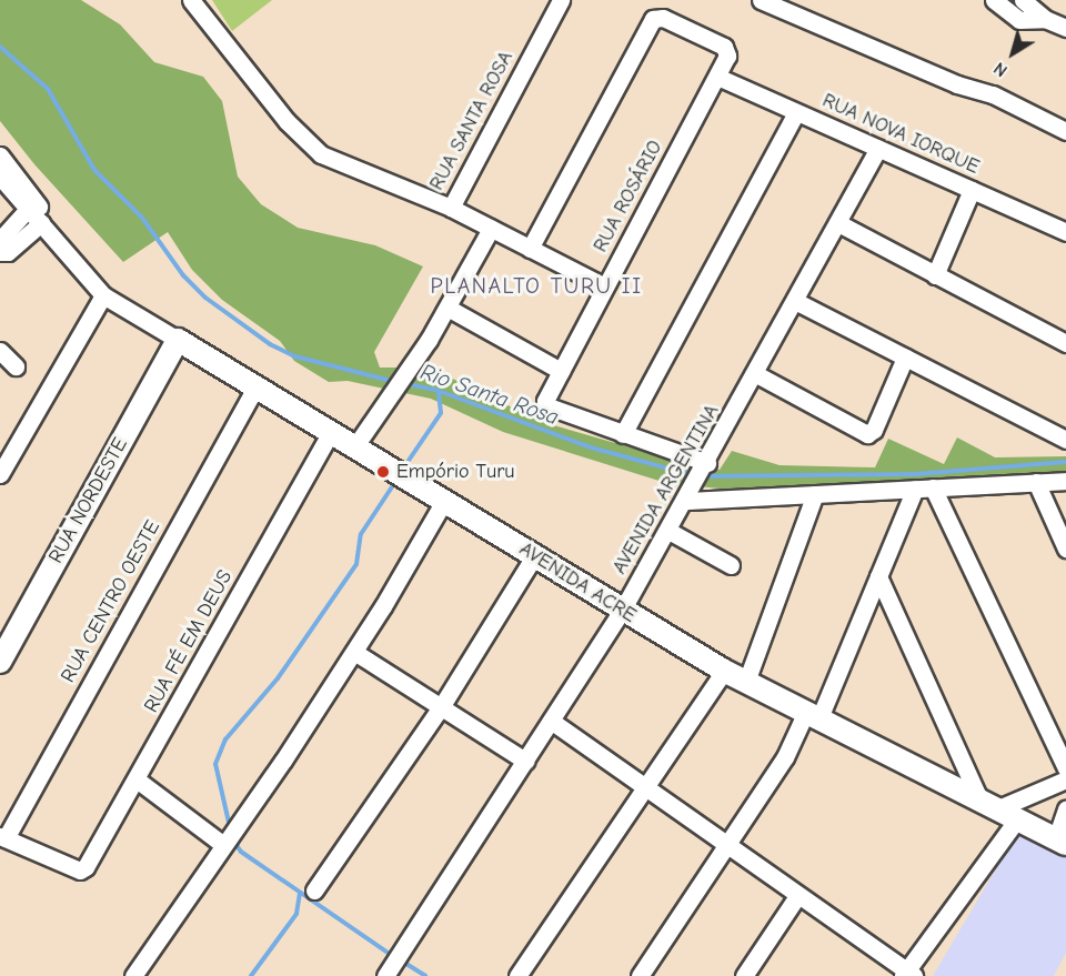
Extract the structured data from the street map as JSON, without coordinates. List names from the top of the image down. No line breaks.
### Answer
{"streets":{"main road":["RUA NORDESTE","AVENIDA ACRE"],"street":["RUA SANTA ROSA","RUA NOVA IORQUE","RUA ROSÁRIO","AVENIDA ARGENTINA","RUA CENTRO OESTE","RUA FÉ EM DEUS"]},"crossings":[["RUA NOVA IORQUE","RUA ROSÁRIO"],["RUA NOVA IORQUE","AVENIDA ARGENTINA"],["AVENIDA ARGENTINA","AVENIDA ACRE"],["RUA NORDESTE","AVENIDA ACRE"],["AVENIDA ACRE","RUA CENTRO OESTE"],["AVENIDA ACRE","RUA FÉ EM DEUS"],["RUA CENTRO OESTE","RUA FÉ EM DEUS"]],"districts":["PLANALTO TURU II"],"water":["Rio Santa Rosa"],"places":["Empório Turu"],"north":"bottom left"}
